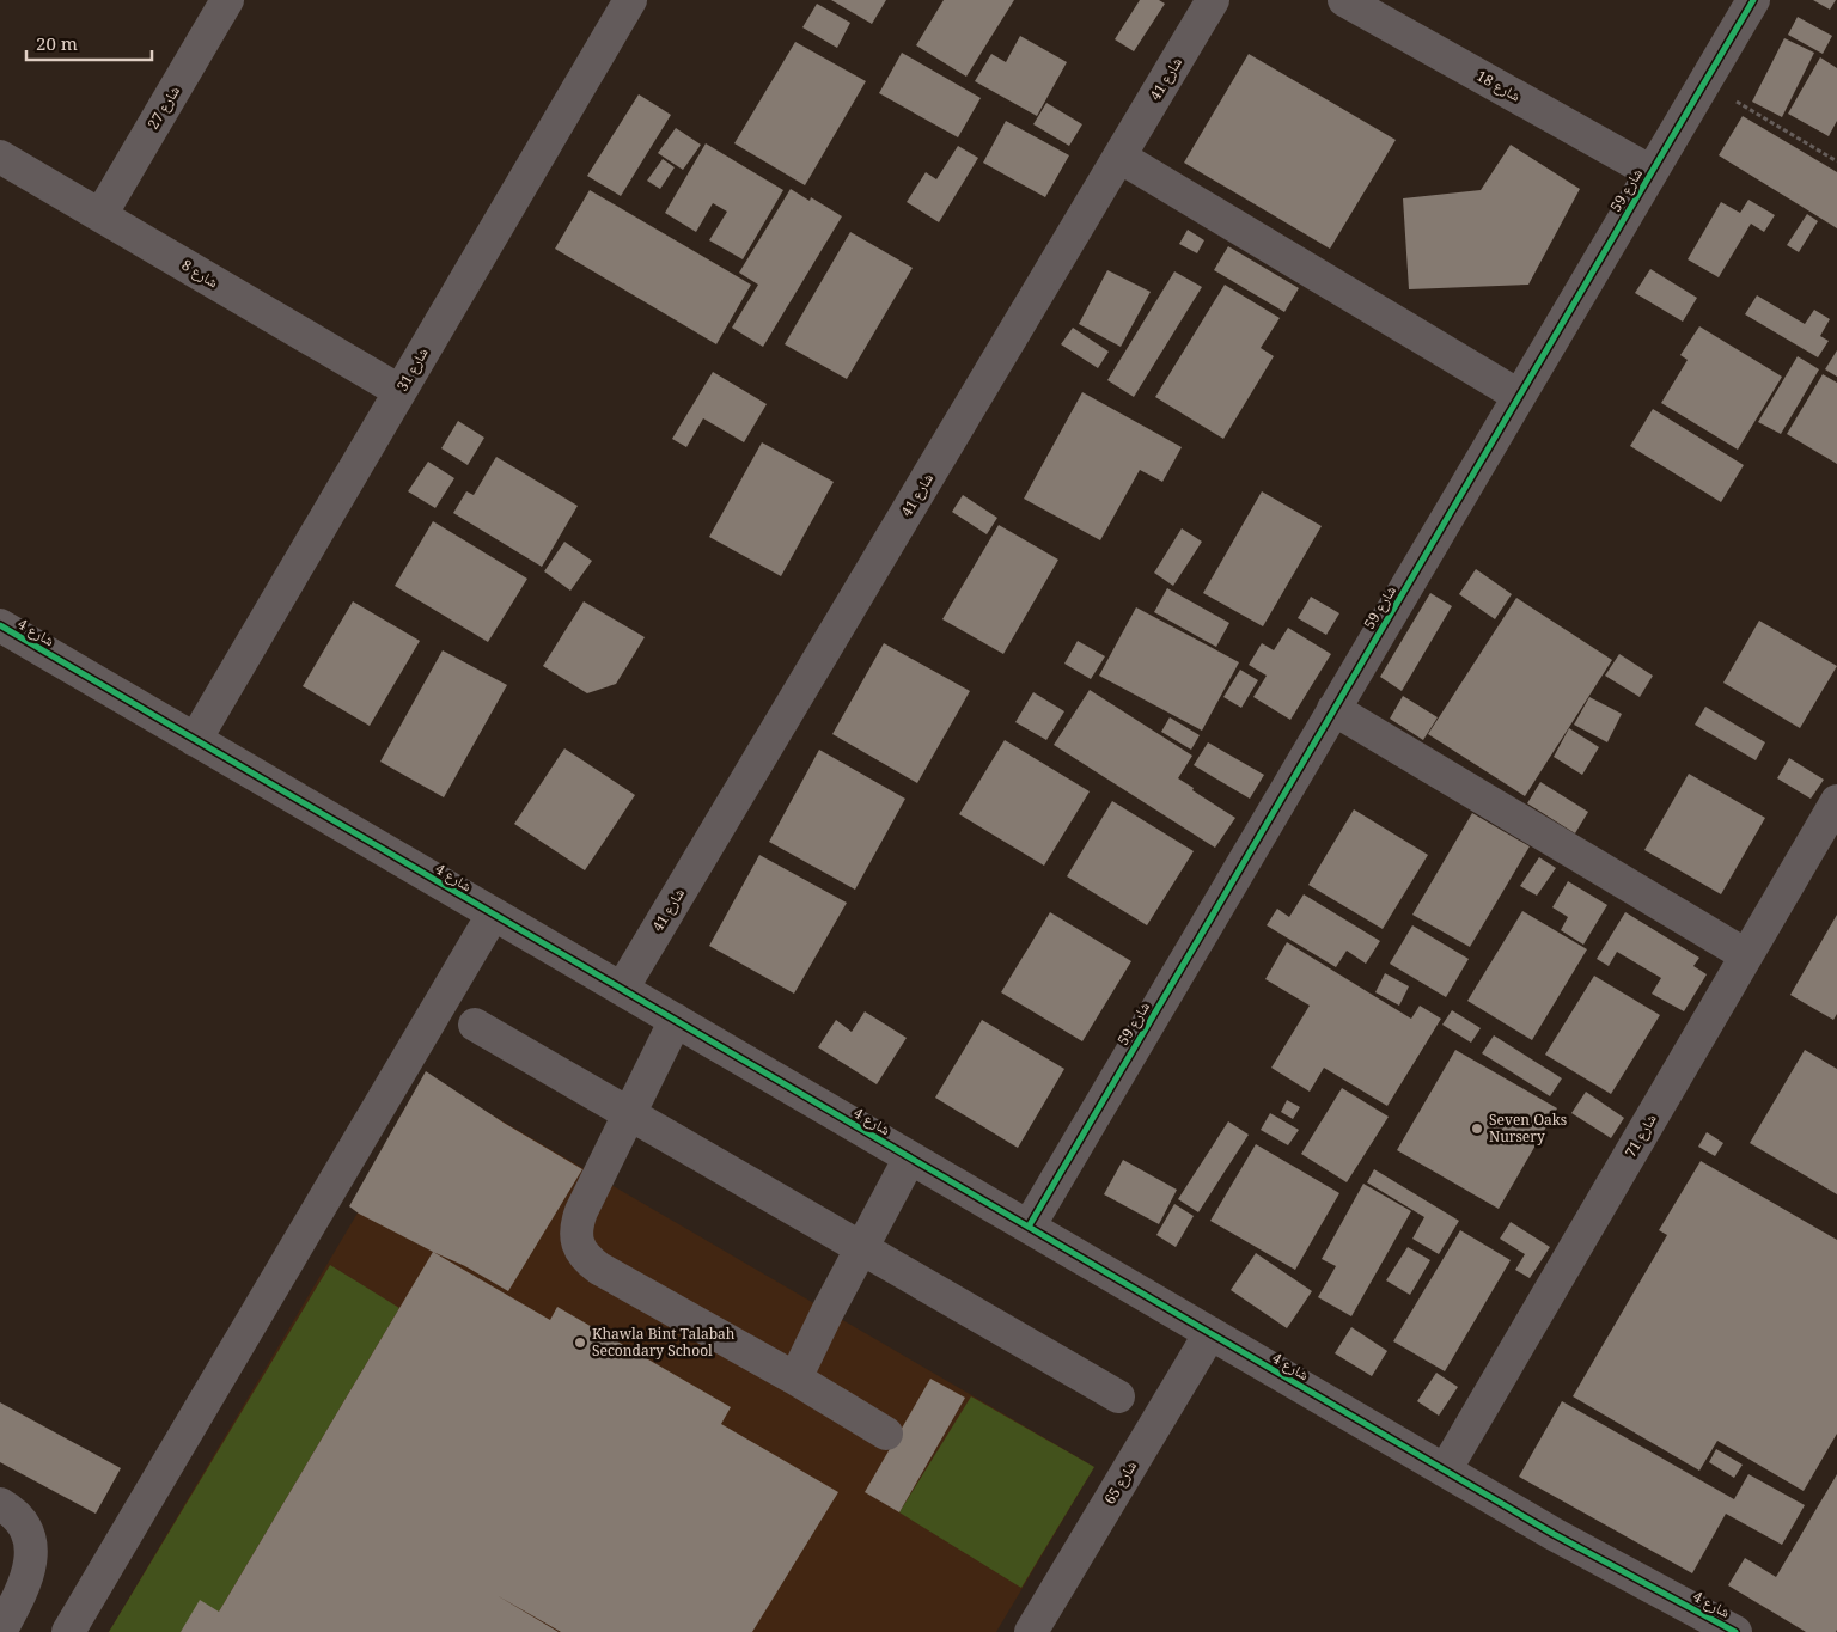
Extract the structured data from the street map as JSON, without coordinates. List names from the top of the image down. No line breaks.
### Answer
{"streets":{"street":["شارع 41","شارع 18","شارع 27","شارع 59","شارع 8","شارع 31","شارع 4","شارع 71","شارع 65"]},"crossings":[["شارع 41","شارع 4"],["شارع 18","شارع 59"],["شارع 27","شارع 8"],["شارع 59","شارع 4"],["شارع 8","شارع 31"],["شارع 31","شارع 4"],["شارع 4","شارع 71"],["شارع 4","شارع 65"]],"places":["Seven Oaks Nursery","Khawla Bint Talabah Secondary School"],"scale_bar":"20 m"}
